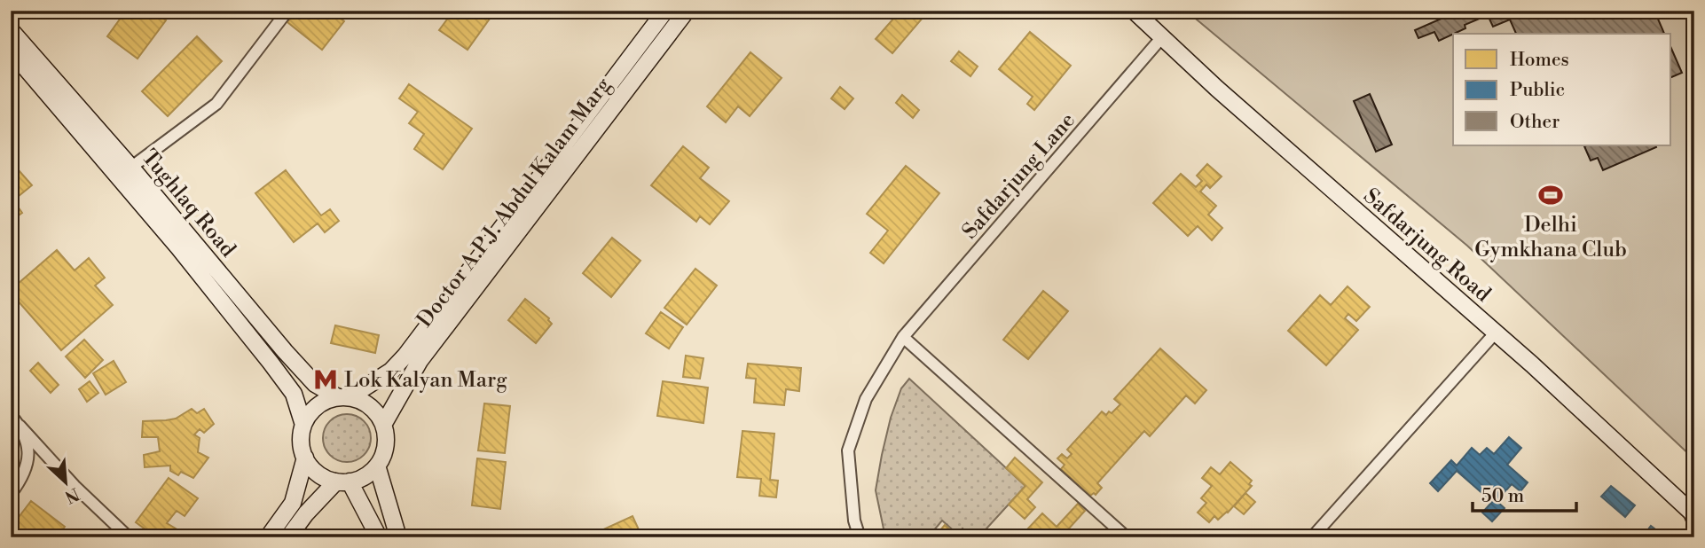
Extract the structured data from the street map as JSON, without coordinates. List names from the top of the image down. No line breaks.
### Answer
{"streets":{"main road":["Doctor A.P.J. Abdul Kalam Marg","Tughlaq Road","Safdarjung Road"],"street":["Safdarjung Lane"]},"crossings":[["Safdarjung Lane","Safdarjung Road"],["Doctor A.P.J. Abdul Kalam Marg","Tughlaq Road"]],"places":{"sports":["Delhi Gymkhana Club"],"metro station":["Lok Kalyan Marg"]},"legend":["Homes","Public","Other"],"scale_bar":"50 m","north":"bottom right"}
